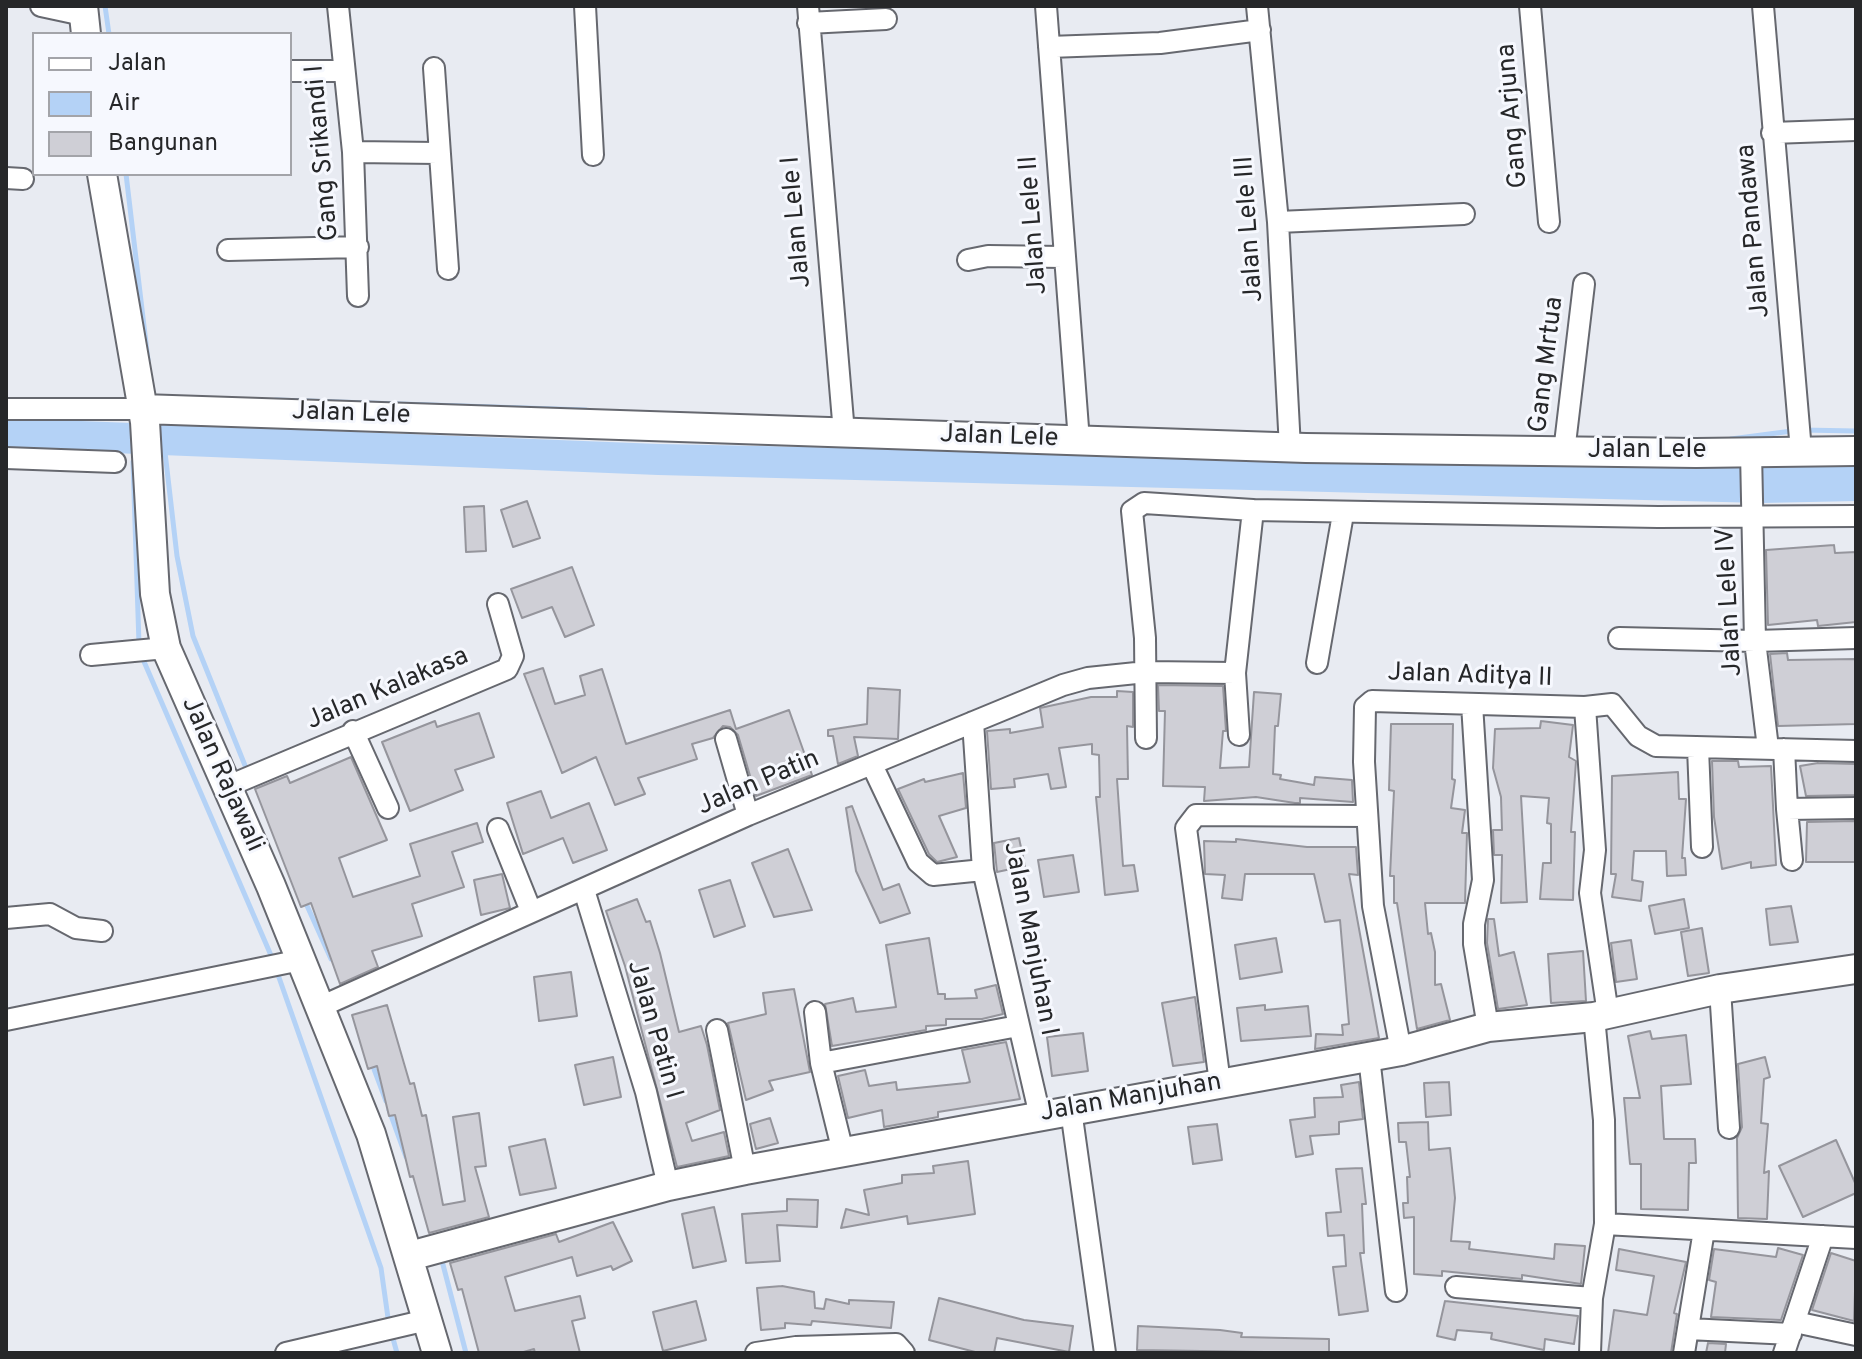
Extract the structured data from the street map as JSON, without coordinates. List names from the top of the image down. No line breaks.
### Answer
{"streets":{"main road":["Jalan Lele","Jalan Rajawali","Jalan Manjuhan"],"street":["Gang Arjuna","Gang Srikandi I","Jalan Lele I","Jalan Lele II","Jalan Lele III","Jalan Pandawa","Gang Mrtua","Jalan Lele IV","Jalan Aditya II","Jalan Kalakasa","Jalan Patin","Jalan Manjuhan I","Jalan Patin I"]},"crossings":[["Jalan Lele I","Jalan Lele"],["Jalan Lele II","Jalan Lele"],["Jalan Lele III","Jalan Lele"],["Jalan Pandawa","Jalan Lele"],["Gang Mrtua","Jalan Lele"],["Jalan Lele","Jalan Lele IV"],["Jalan Lele","Jalan Rajawali"],["Jalan Lele IV","Jalan Aditya II"],["Jalan Aditya II","Jalan Manjuhan"],["Jalan Kalakasa","Jalan Rajawali"],["Jalan Rajawali","Jalan Patin"],["Jalan Rajawali","Jalan Manjuhan"],["Jalan Patin","Jalan Manjuhan I"],["Jalan Patin","Jalan Patin I"],["Jalan Manjuhan I","Jalan Manjuhan"],["Jalan Patin I","Jalan Manjuhan"]],"legend":["Jalan","Air","Bangunan"]}
